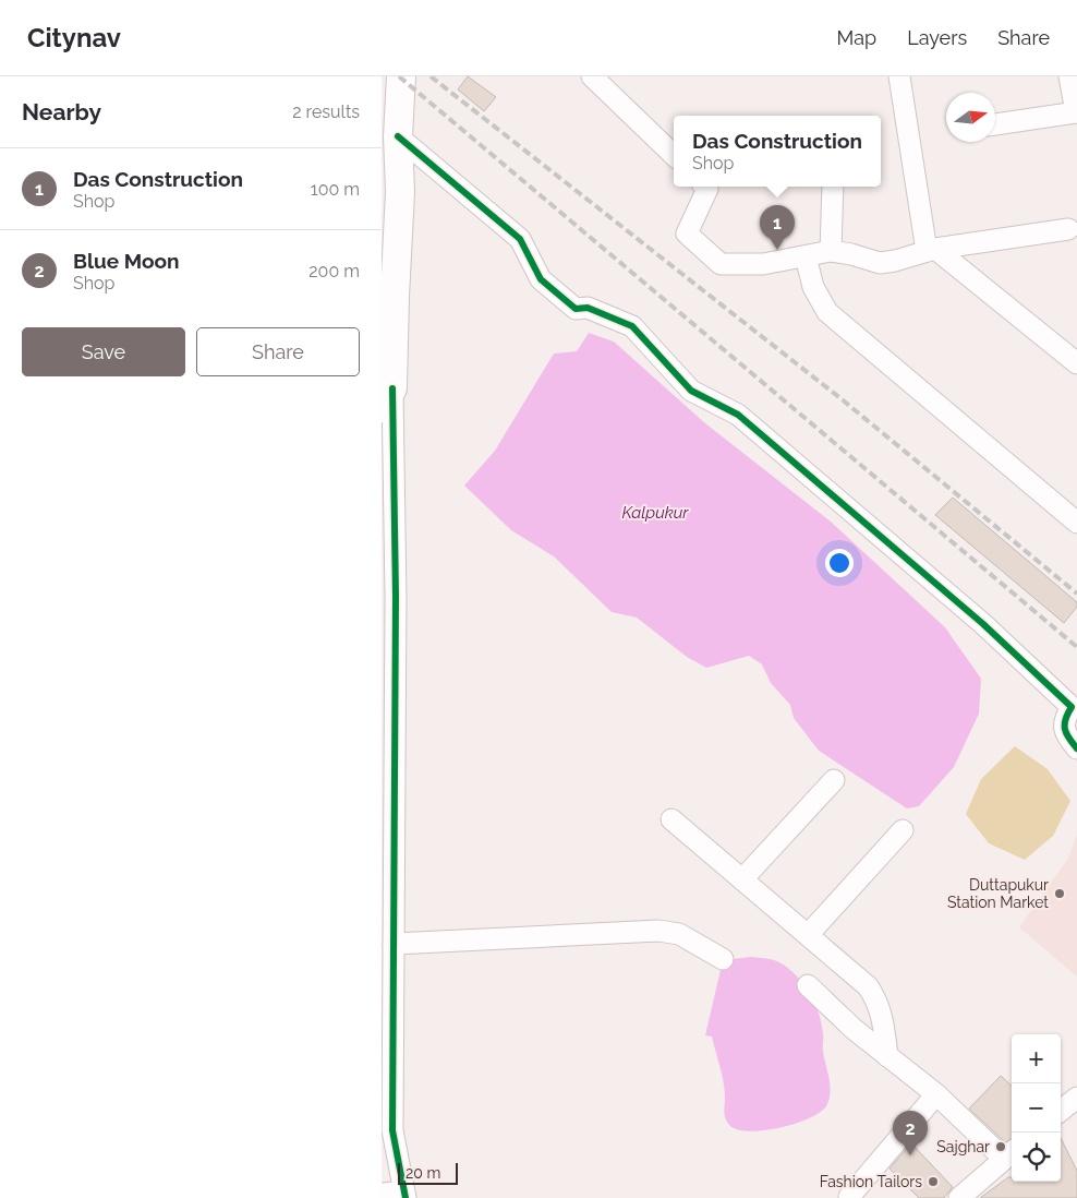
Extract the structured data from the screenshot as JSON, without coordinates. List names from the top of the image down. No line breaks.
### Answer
{"water":["Kalpukur"],"places":["Duttapukur Station Market","Sajghar","Fashion Tailors"],"scale_bar":"20 m","north":"right","page":{"header":"Citynav","nav":["Map","Layers","Share"],"heading":["Nearby","2 results"],"popup":["Das Construction","Shop"],"list":[{"mark":"1","name":"Das Construction","note":"Shop","value":"100 m"},{"mark":"2","name":"Blue Moon","note":"Shop","value":"200 m"}],"pins":["1","2"],"buttons":["Save","Share"],"map_buttons":["+","−"],"scale":"20 m"}}
